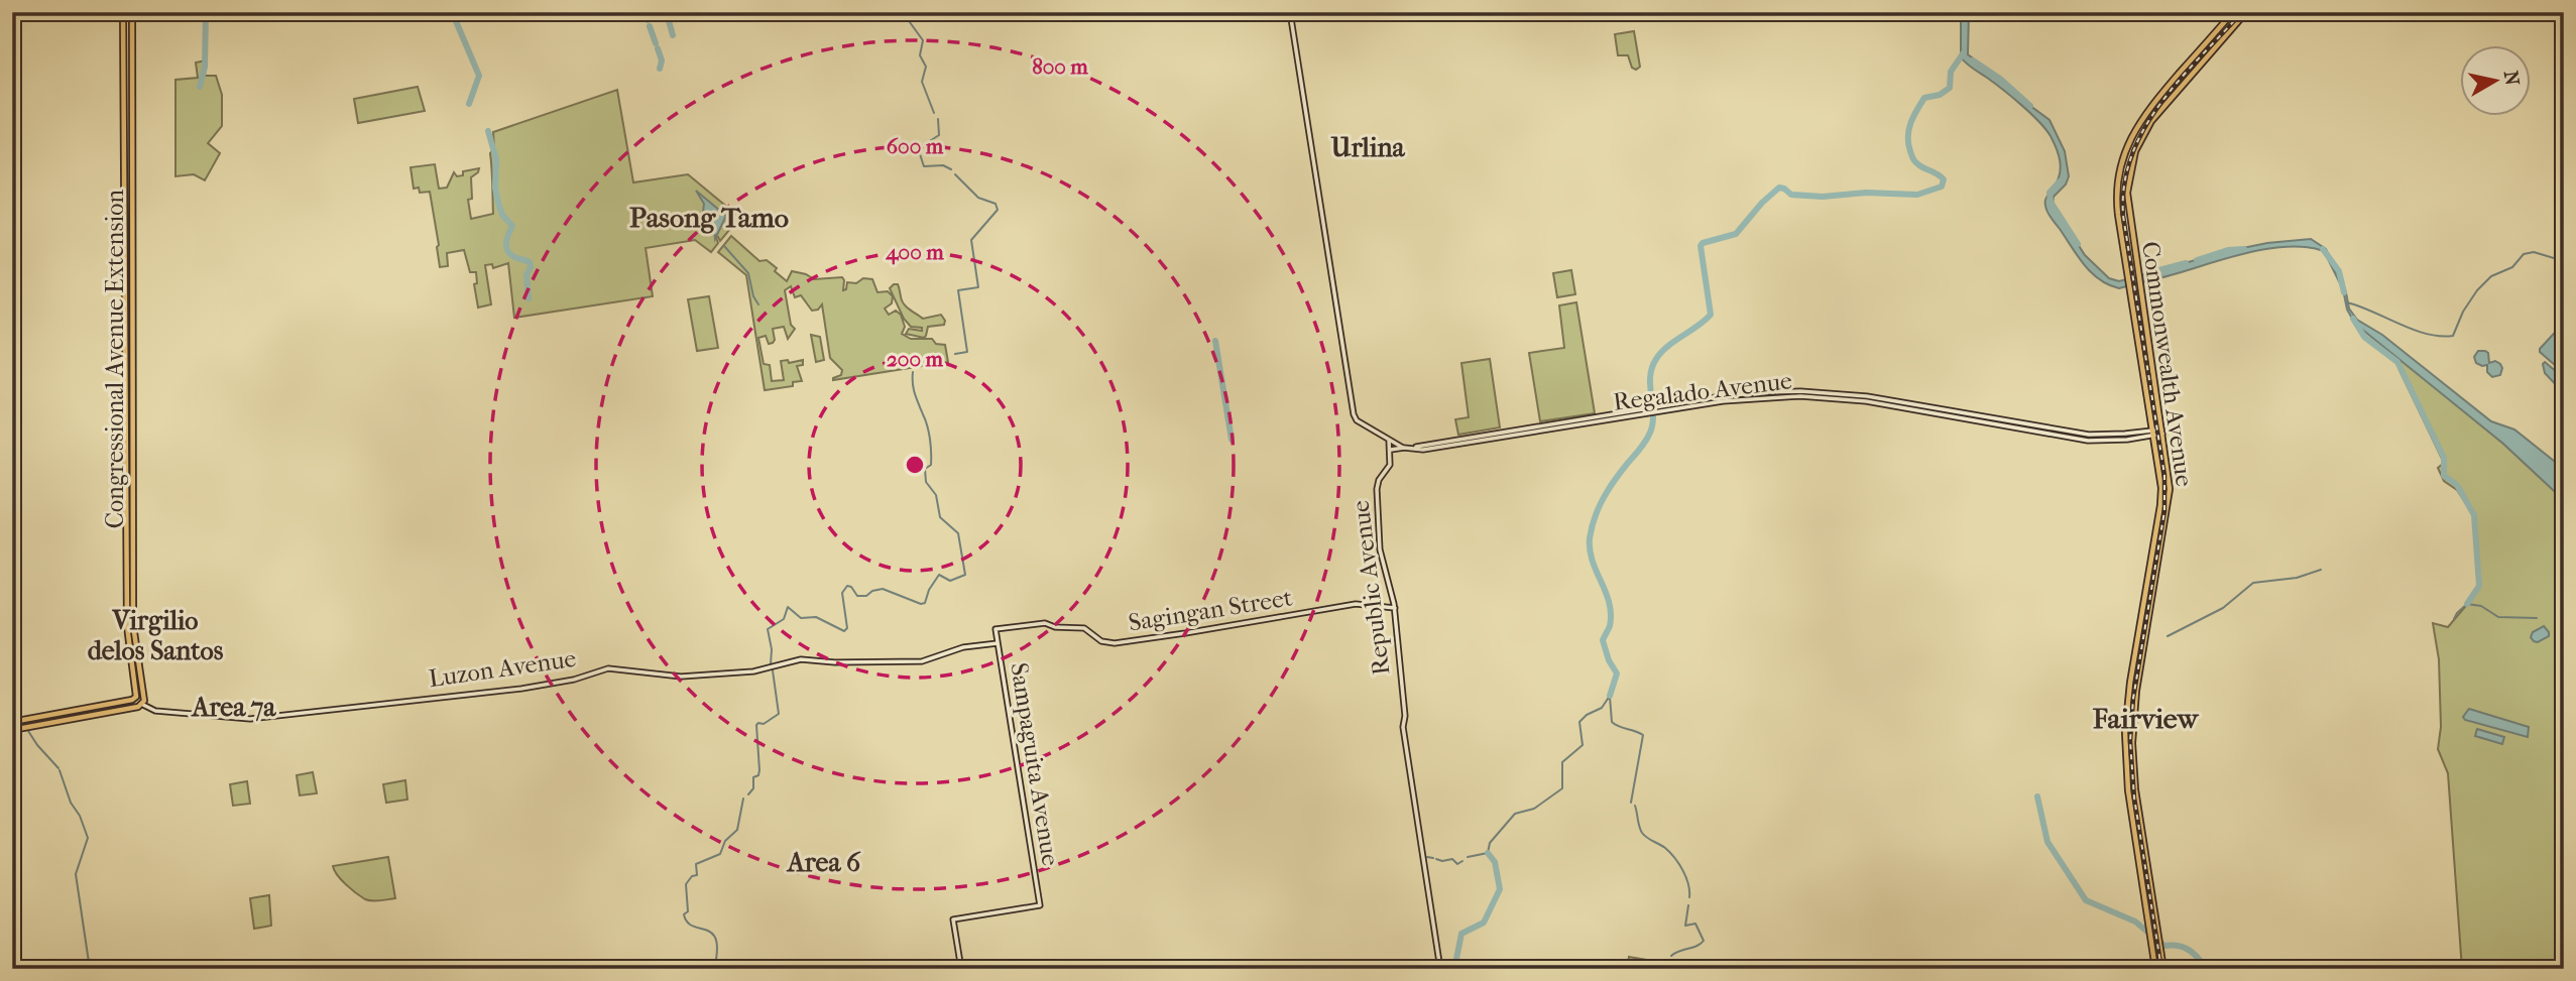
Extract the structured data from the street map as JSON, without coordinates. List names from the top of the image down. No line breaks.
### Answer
{"streets":{"main road":["Congressional Avenue Extension","Commonwealth Avenue","Regalado Avenue","Republic Avenue","Sagingan Street","Luzon Avenue","Sampaguita Avenue"]},"crossings":[["Congressional Avenue Extension","Luzon Avenue"],["Commonwealth Avenue","Regalado Avenue"],["Regalado Avenue","Republic Avenue"],["Republic Avenue","Sagingan Street"],["Sagingan Street","Sampaguita Avenue"],["Luzon Avenue","Sampaguita Avenue"]],"districts":["Urlina","Pasong Tamo","Virgilio delos Santos","Area 7a","Fairview","Area 6"],"north":"right","rings":["800 m","600 m","400 m","200 m"]}
